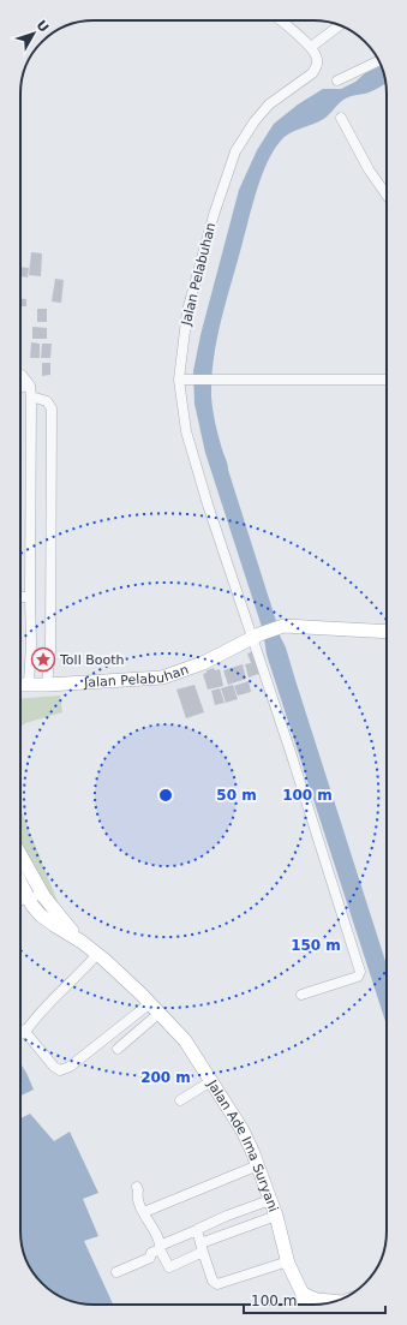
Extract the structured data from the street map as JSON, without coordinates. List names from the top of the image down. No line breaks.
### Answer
{"streets":{"main road":["Jalan Pelabuhan","Jalan Ade Ima Suryani"]},"places":{"place":["Toll Booth"]},"scale_bar":"100 m","north":"top right","rings":["50 m","100 m","150 m","200 m"]}
